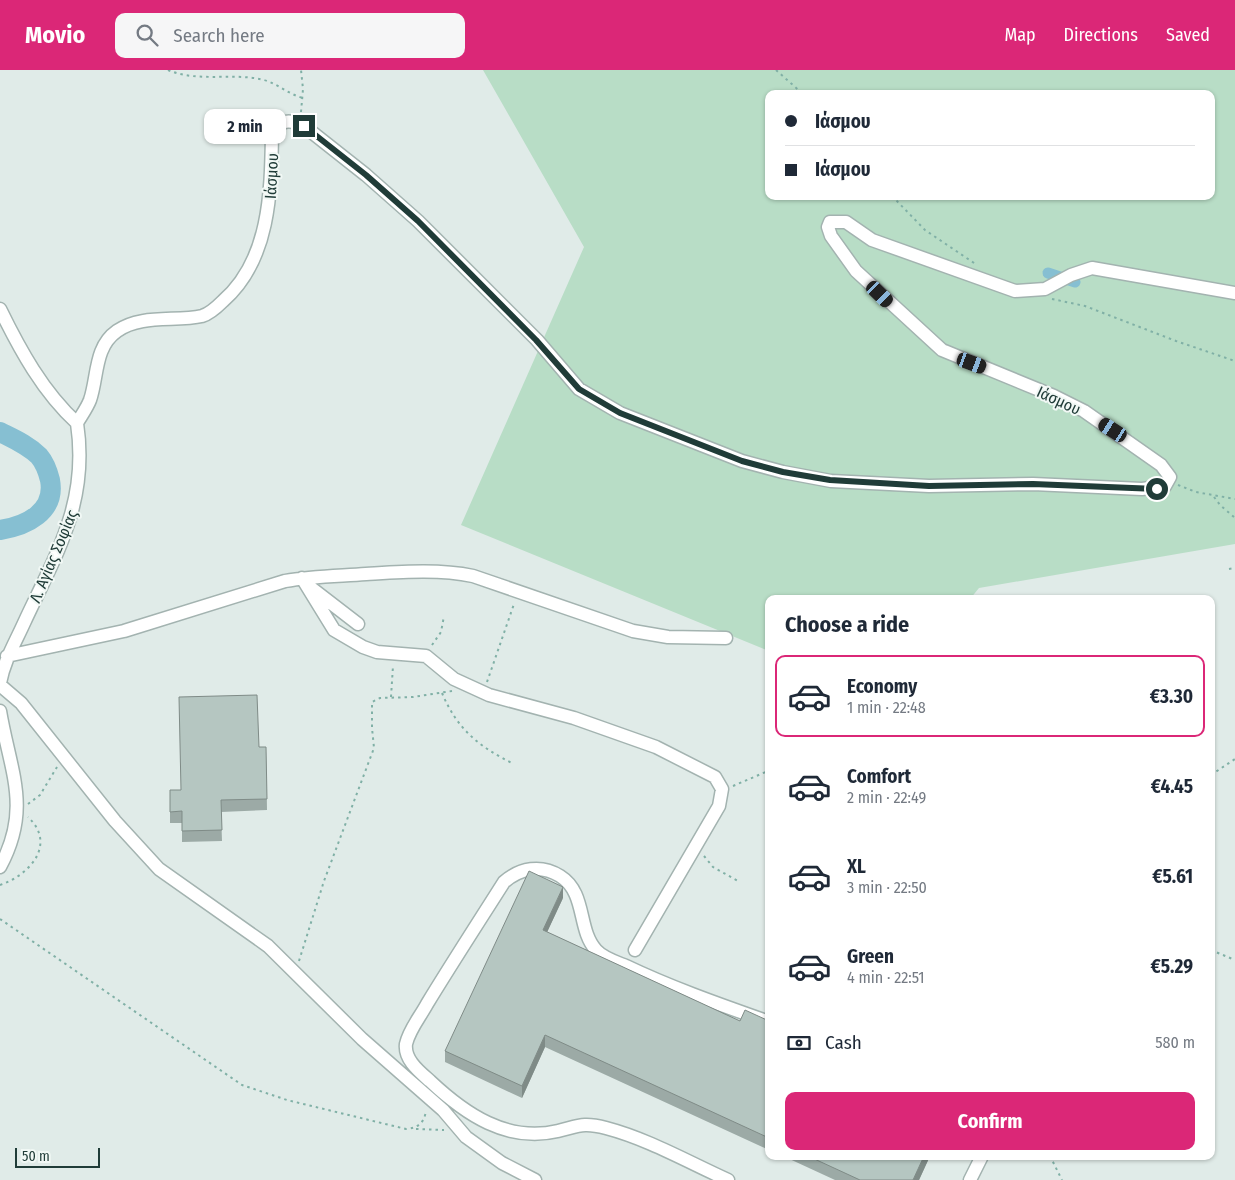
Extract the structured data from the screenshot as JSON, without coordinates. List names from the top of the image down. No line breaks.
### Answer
{"streets":{"street":["Ιάσμου","Λ. Αγίας Σοφίας"]},"crossings":[["Ιάσμου","Λ. Αγίας Σοφίας"]],"scale_bar":"50 m","page":{"header":"Movio","search":"Search here","nav":["Map","Directions","Saved"],"banner":["Ιάσμου","Ιάσμου"],"bubble":"2 min","heading":"Choose a ride","list":[{"name":"Economy","note":"1 min · 22:48","value":"€3.30"},{"name":"Comfort","note":"2 min · 22:49","value":"€4.45"},{"name":"XL","note":"3 min · 22:50","value":"€5.61"},{"name":"Green","note":"4 min · 22:51","value":"€5.29"}],"pay":["Cash","580 m"],"buttons":"Confirm","scale":"50 m"}}
